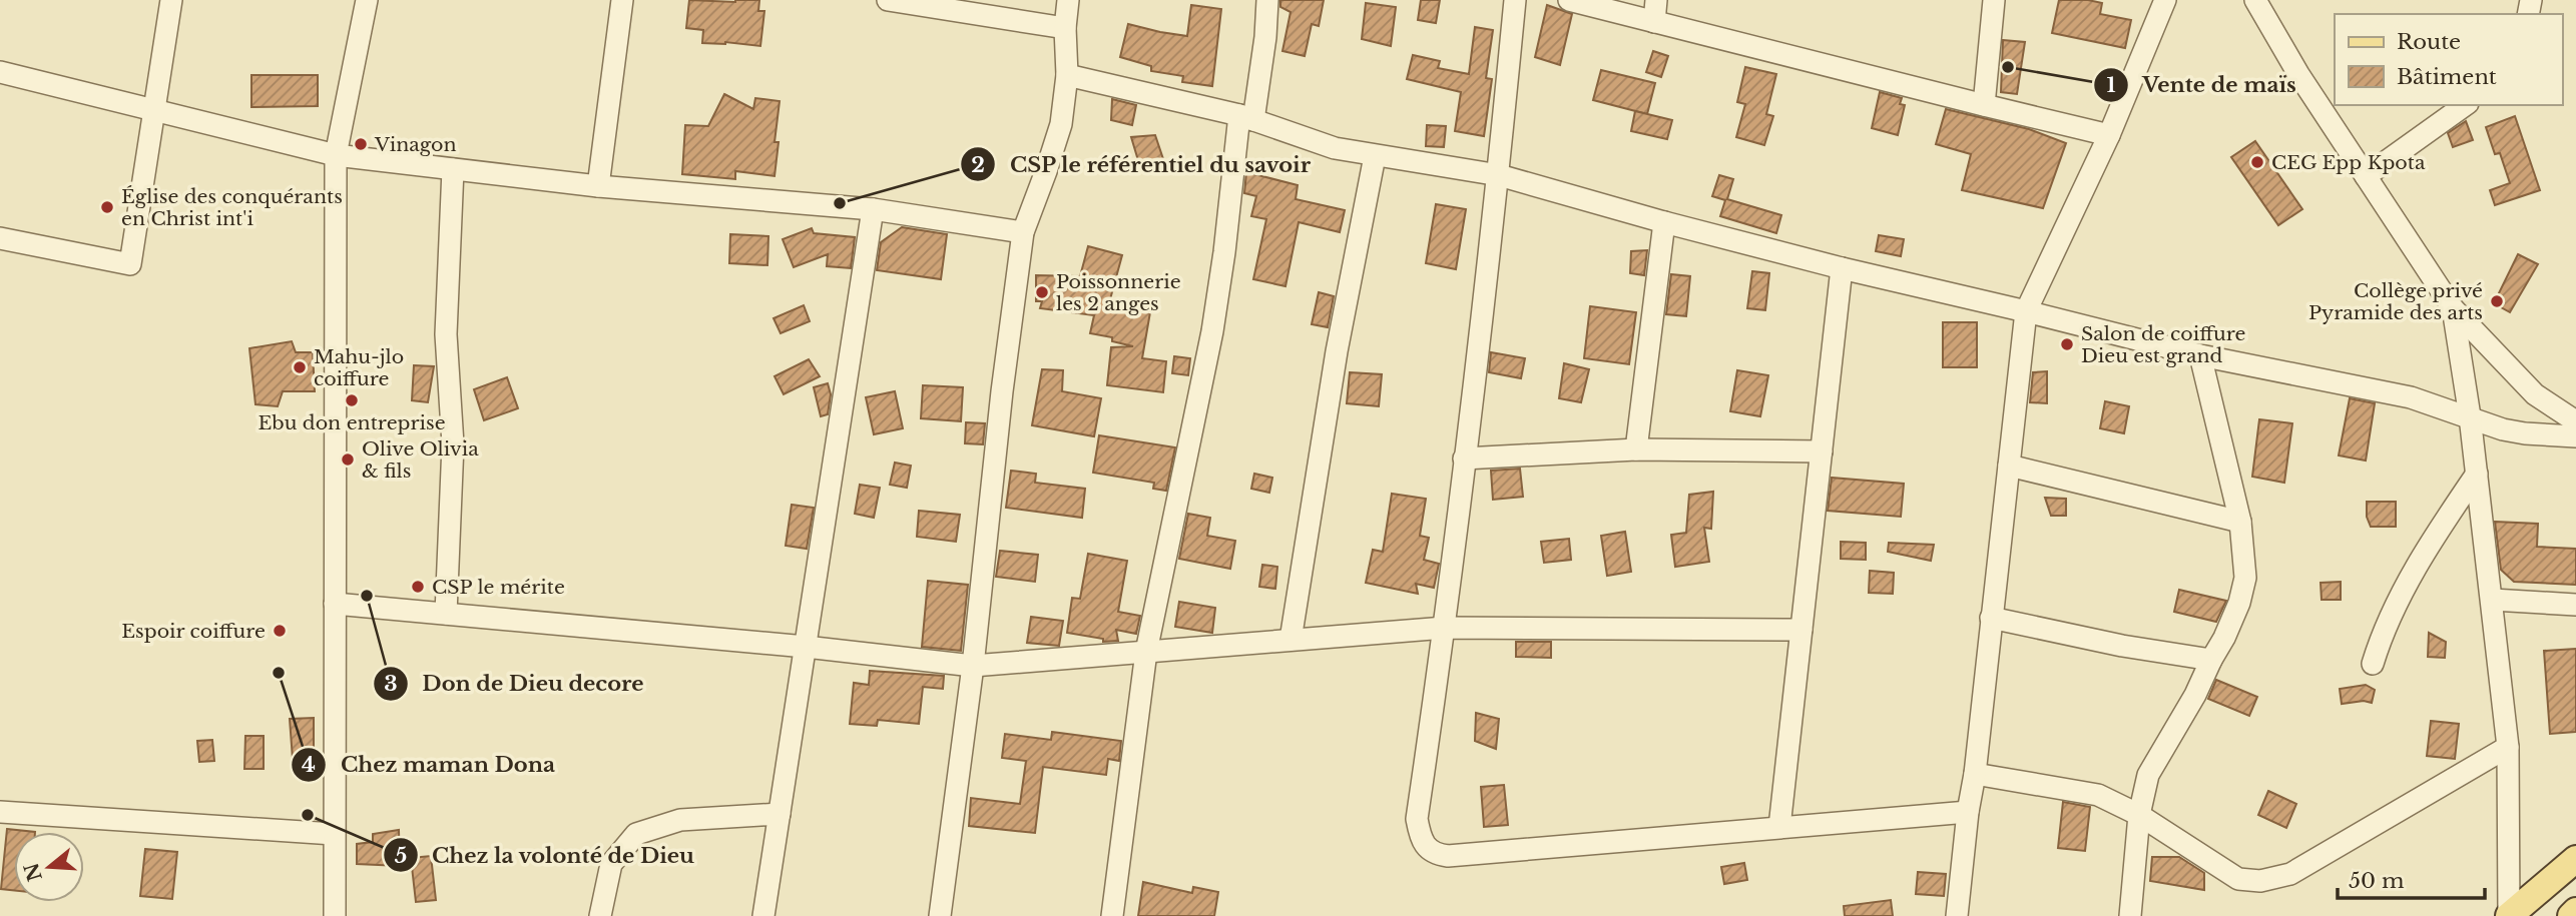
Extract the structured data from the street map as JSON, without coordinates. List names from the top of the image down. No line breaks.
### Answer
{"places":["Vente de maïs","Vinagon","CEG Epp Kpota","CSP le référentiel du savoir","Église des conquérants en Christ int'i","Poissonnerie les 2 anges","Collège privé Pyramide des arts","Salon de coiffure Dieu est grand","Mahu-jlo coiffure","Ebu don entreprise","Olive Olivia & fils","CSP le mérite","Don de Dieu decore","Espoir coiffure","Chez maman Dona","Chez la volonté de Dieu"],"legend":["Route","Bâtiment"],"scale_bar":"50 m","north":"left"}
